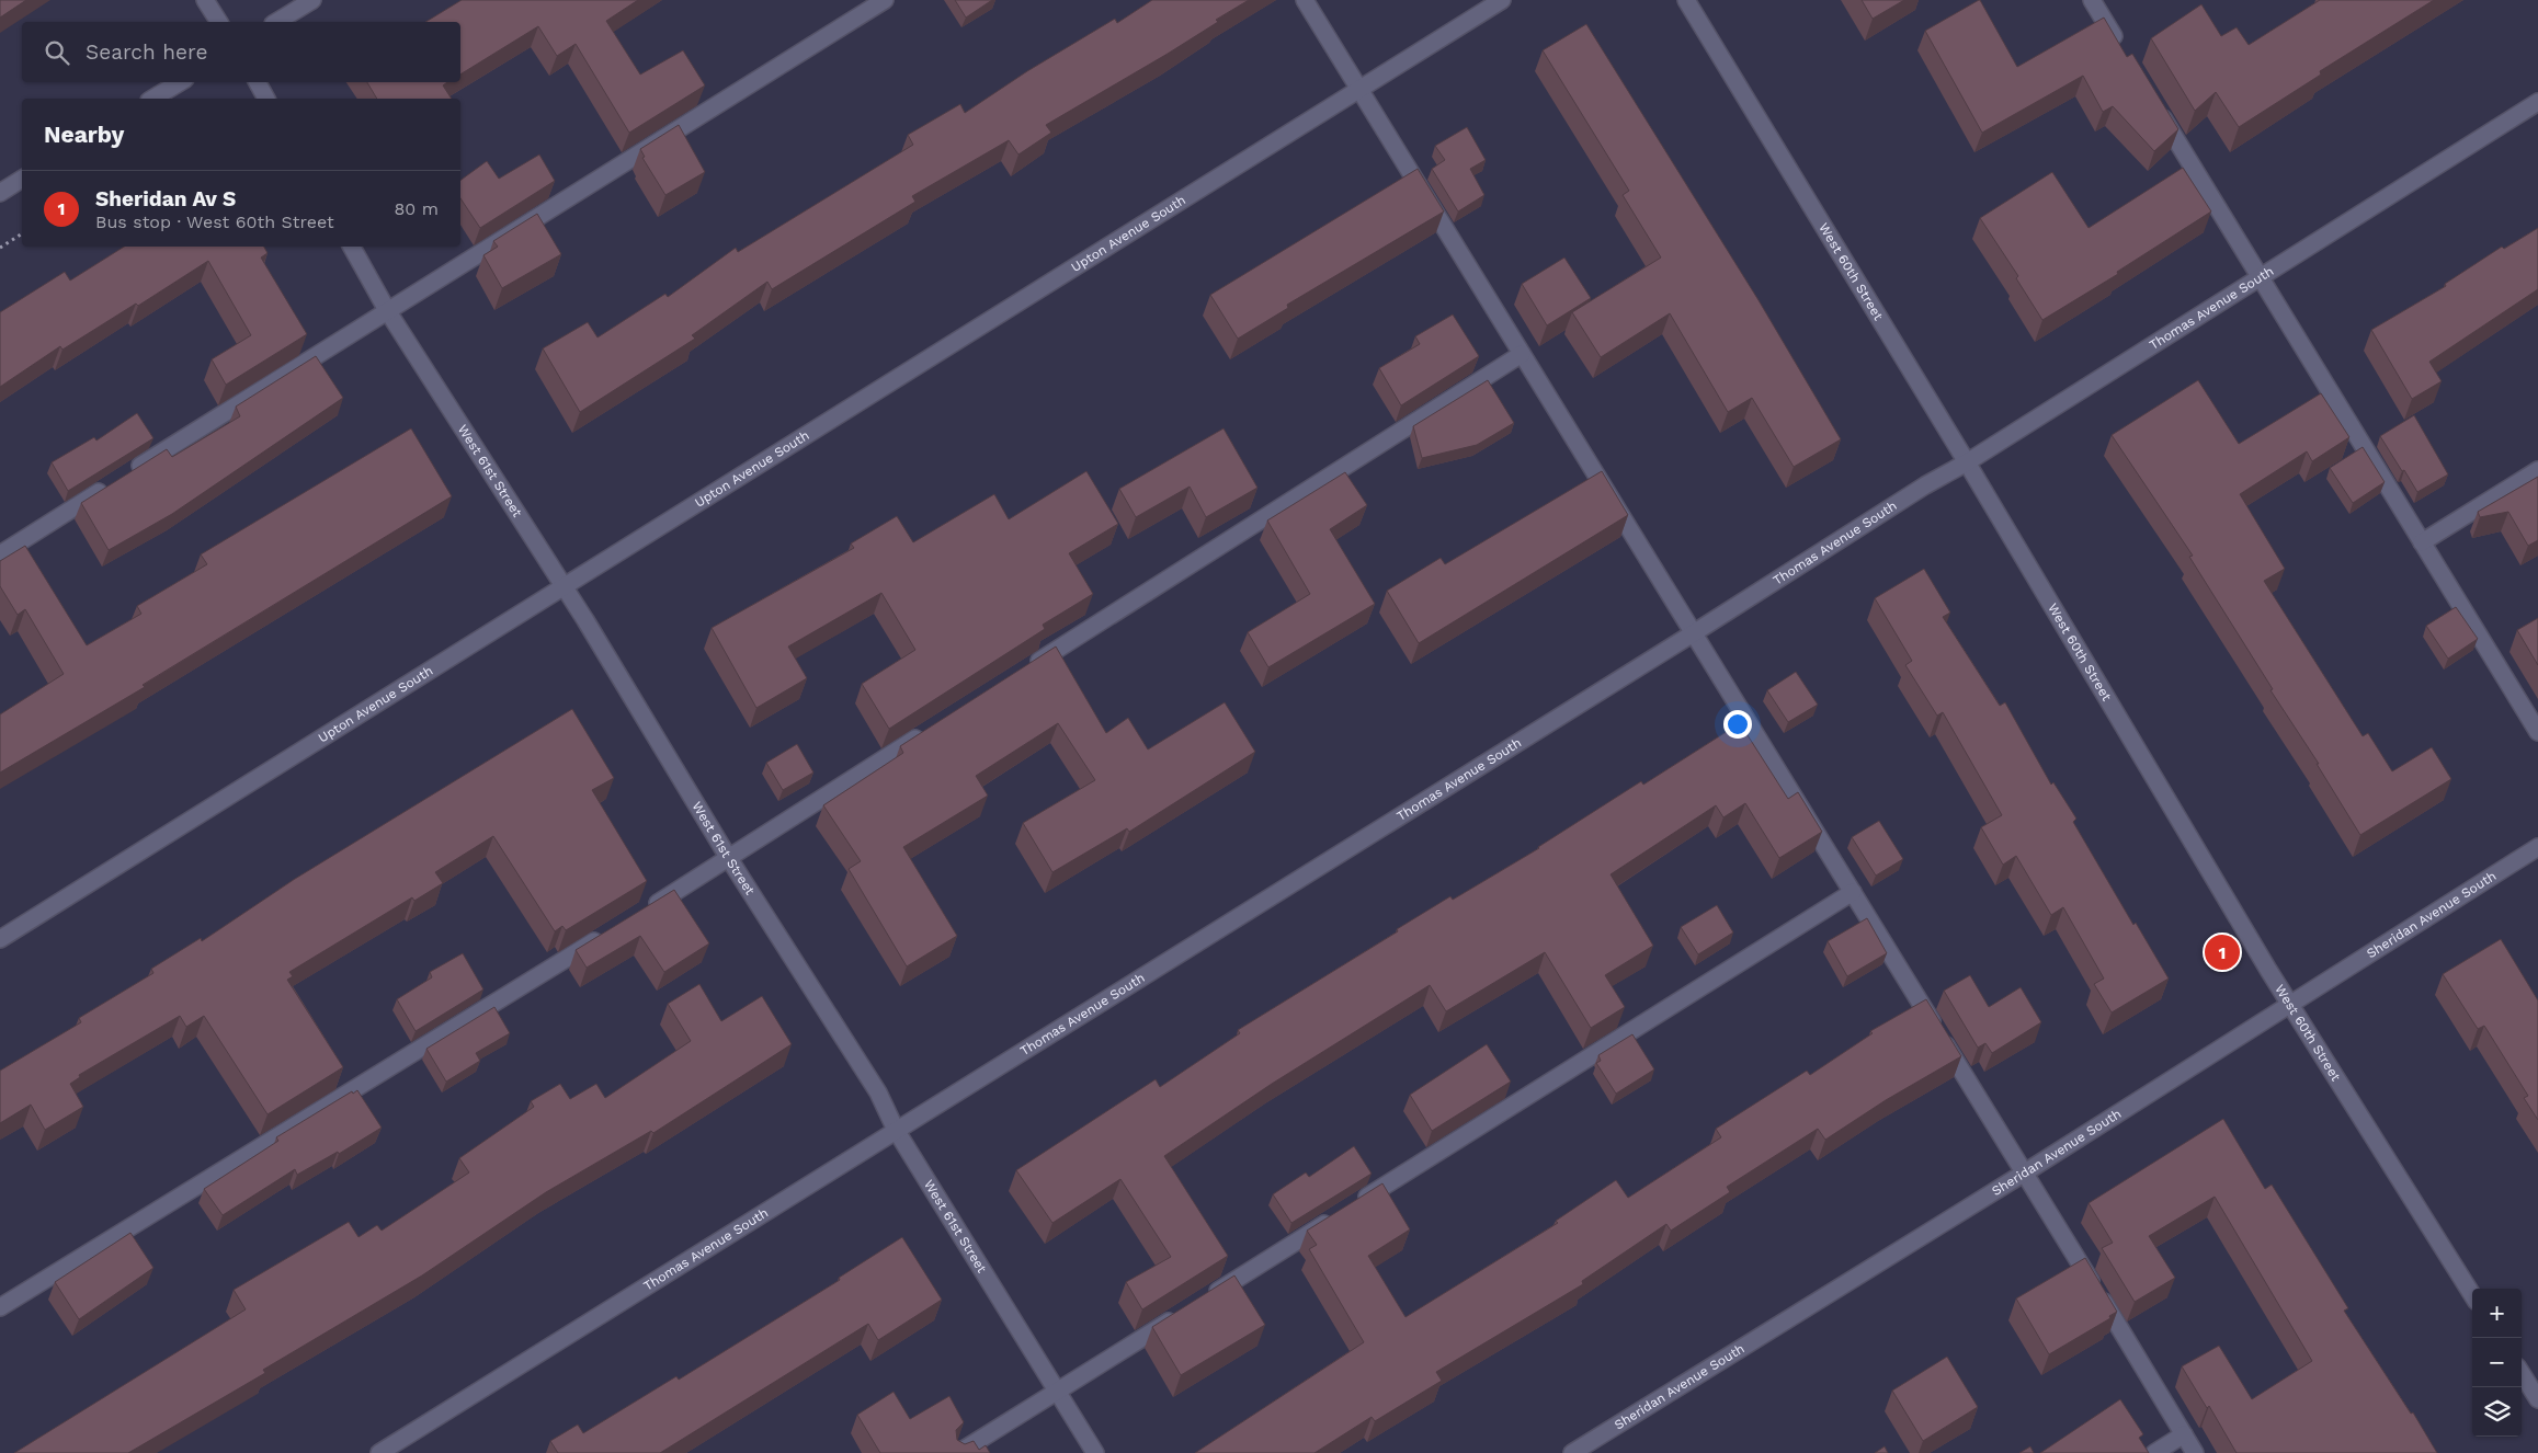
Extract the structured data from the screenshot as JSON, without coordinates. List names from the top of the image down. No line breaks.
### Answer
{"streets":{"street":["Upton Avenue South","West 60th Street","Thomas Avenue South","West 61st Street","Sheridan Avenue South"]},"crossings":[["Upton Avenue South","West 61st Street"],["West 60th Street","Thomas Avenue South"],["West 60th Street","Sheridan Avenue South"],["Thomas Avenue South","West 61st Street"]],"page":{"search":"Search here","heading":"Nearby","list":[{"mark":"1","name":"Sheridan Av S","note":"Bus stop · West 60th Street","value":"80 m"}],"pins":"1","map_buttons":["+","−"]}}
